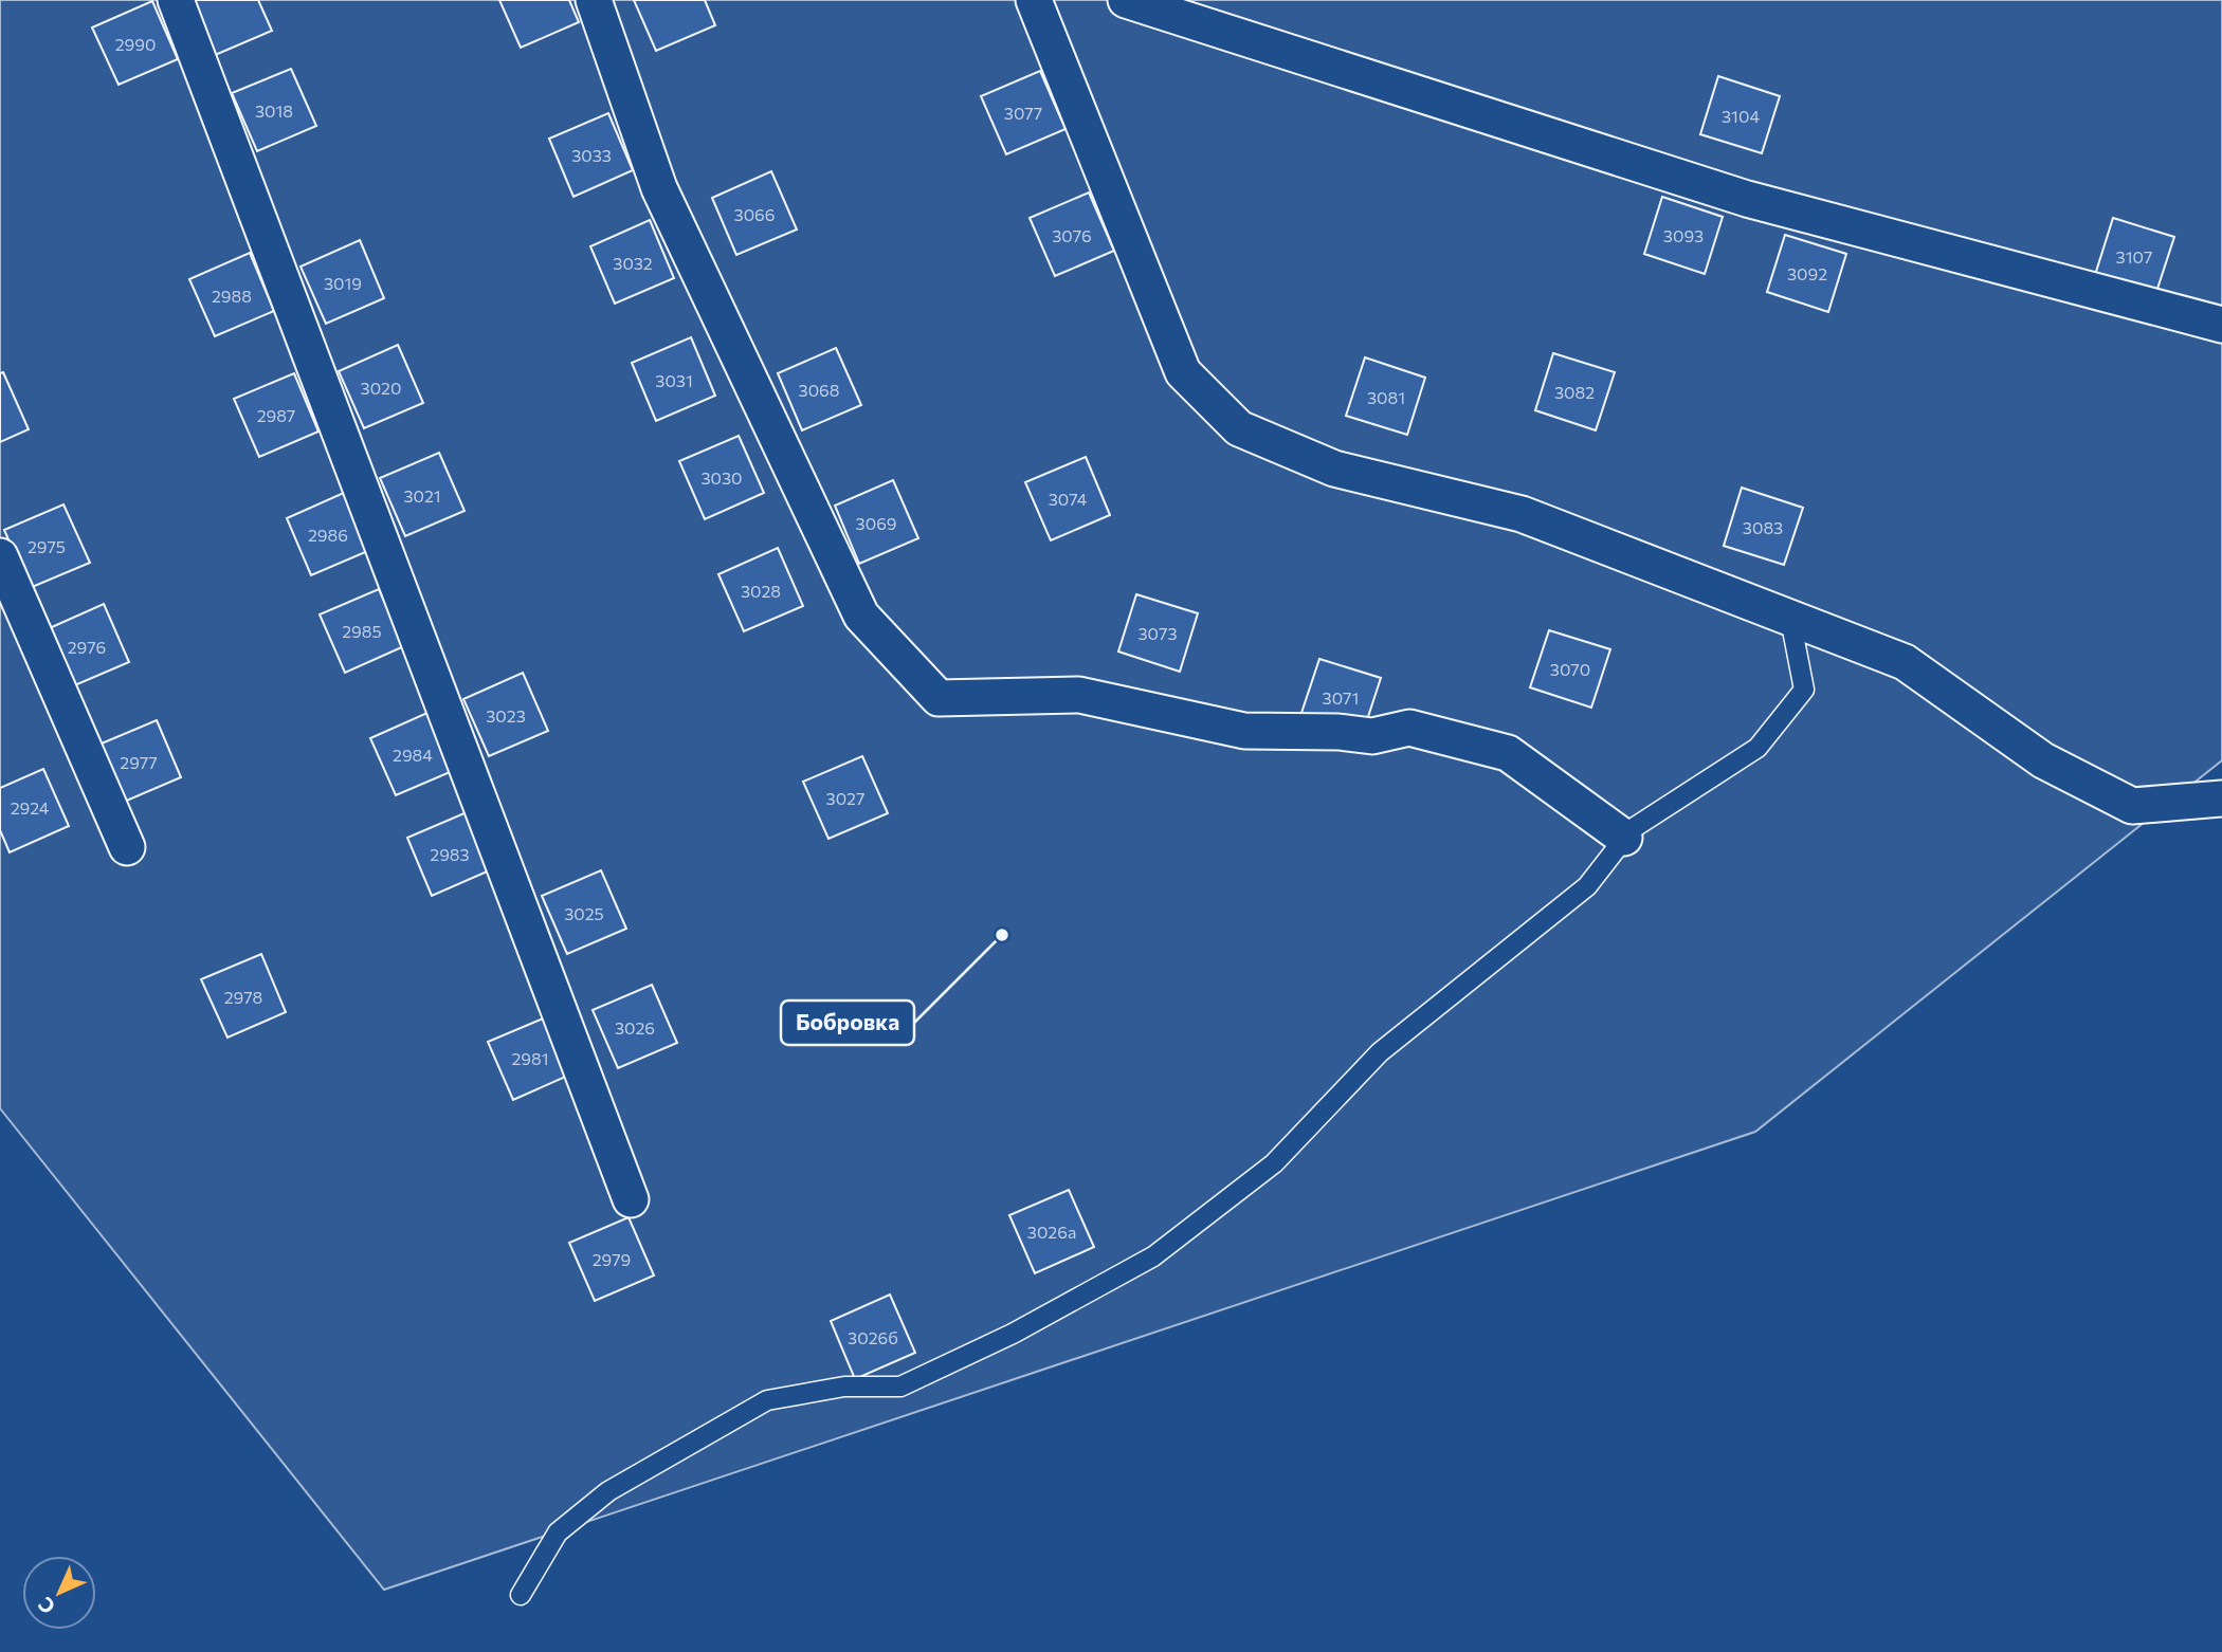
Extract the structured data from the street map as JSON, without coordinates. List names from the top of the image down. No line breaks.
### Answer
{"places":["Бобровка"],"house_numbers":["2990","3018","3077","3104","3033","3066","3076","3093","3107","3032","3092","3019","2988","3031","3020","3068","3082","3081","2987","3030","3021","3074","3069","3083","2986","2975","3028","2985","3073","2976","3070","3071","3023","2984","2977","3027","2924","2983","3025","2978","3026","2981","3026а","2979","3026б"],"north":"bottom left"}
